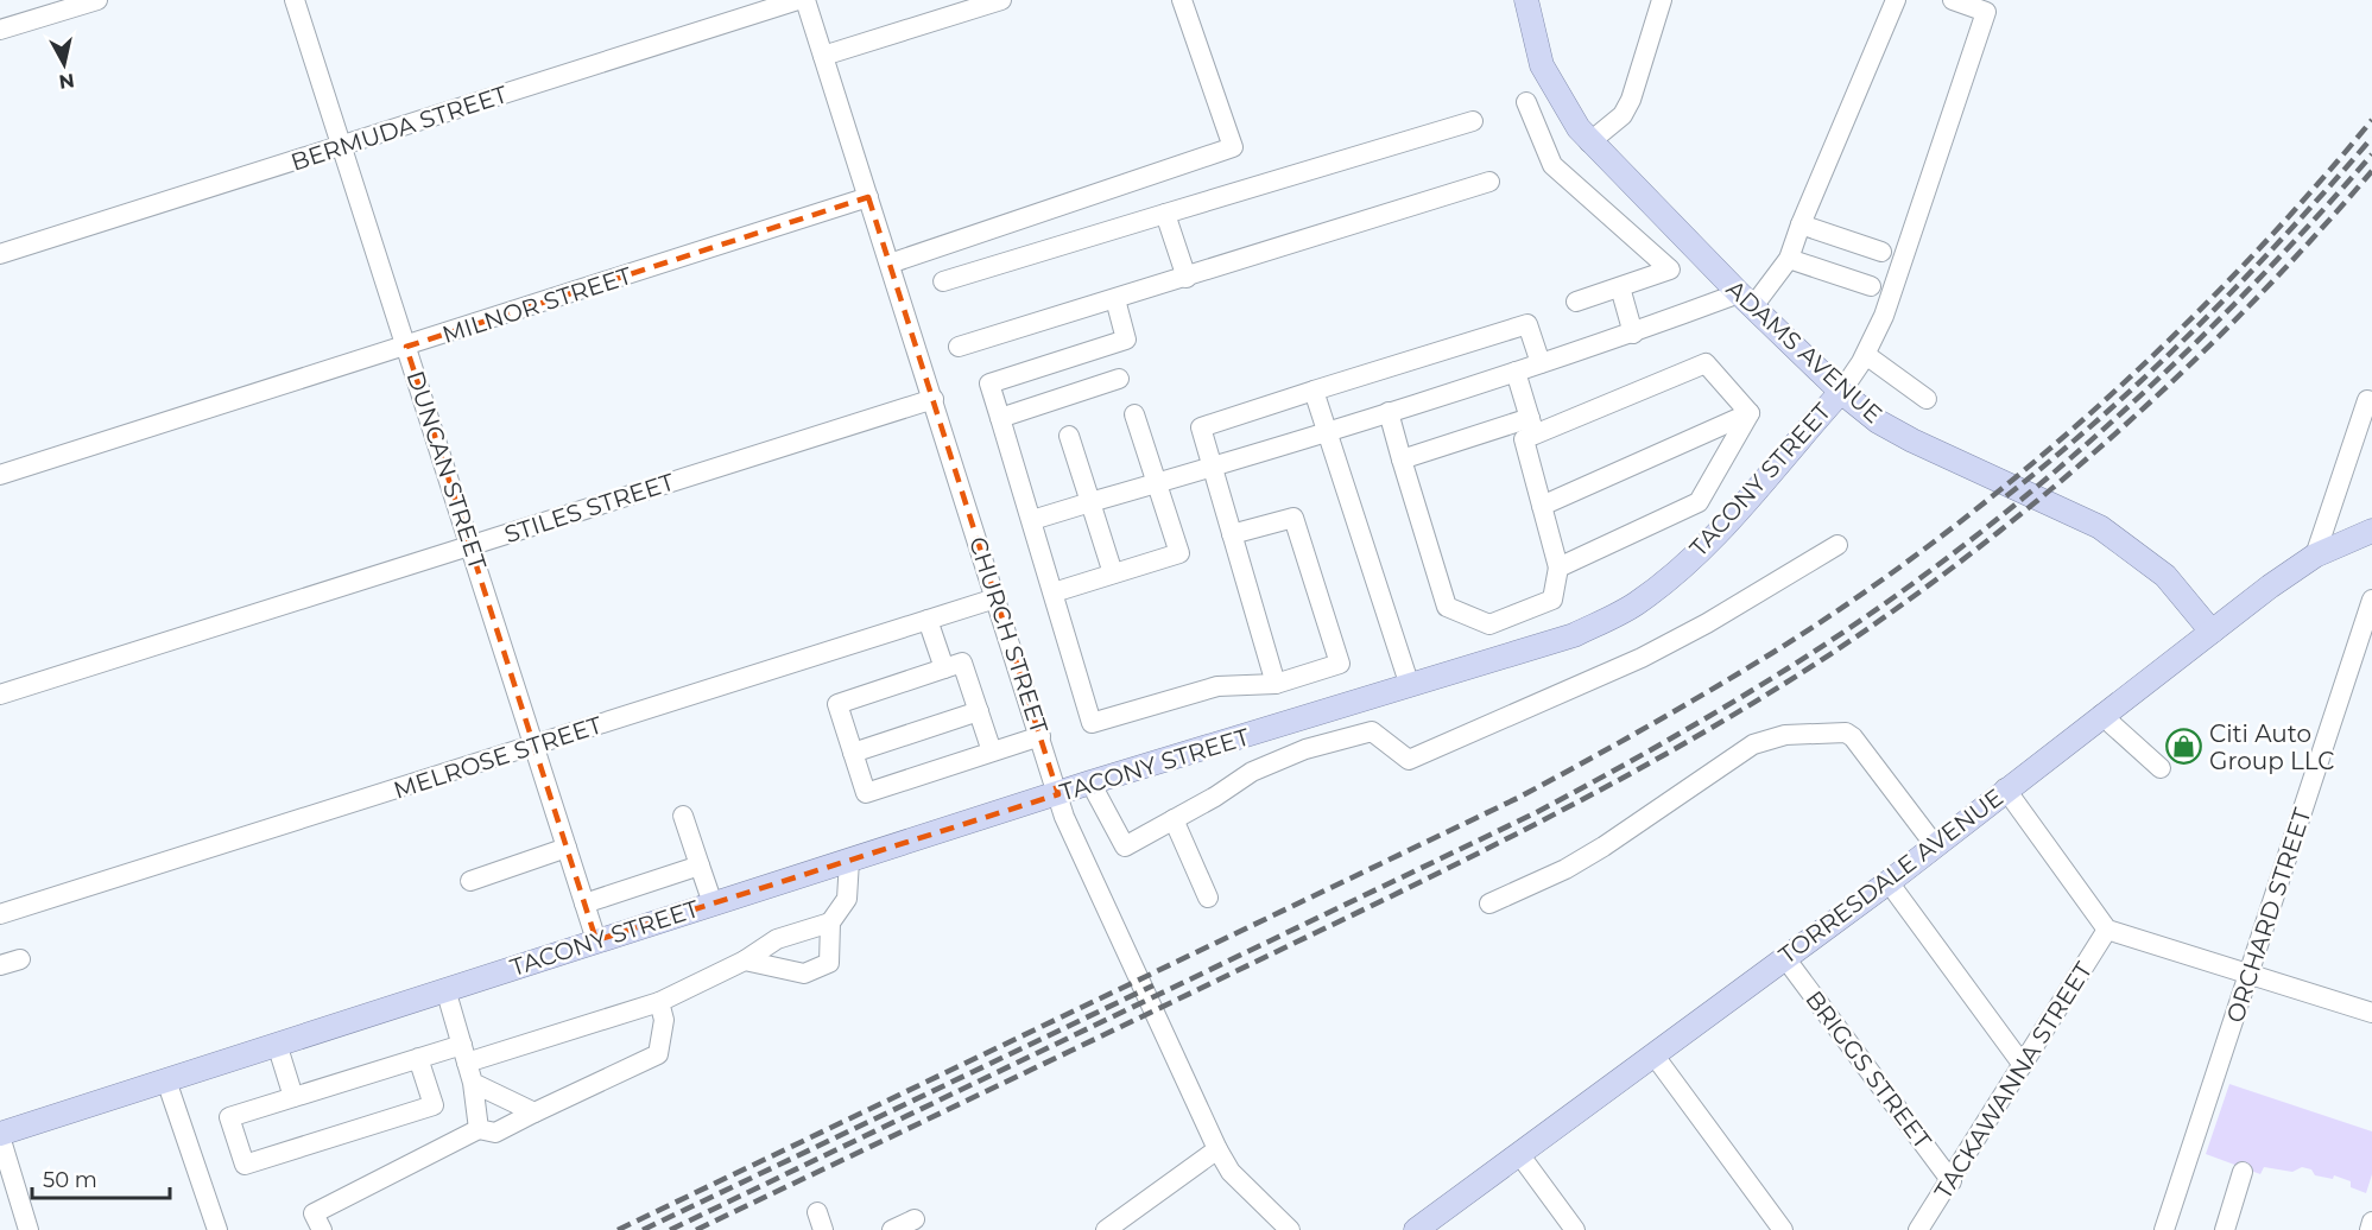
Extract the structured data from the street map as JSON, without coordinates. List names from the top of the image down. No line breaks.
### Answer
{"streets":{"main road":["ADAMS AVENUE","TACONY STREET","TORRESDALE AVENUE"],"street":["BERMUDA STREET","MILNOR STREET","DUNCAN STREET","STILES STREET","CHURCH STREET","MELROSE STREET","ORCHARD STREET","BRIGGS STREET","TACKAWANNA STREET"]},"crossings":[["BERMUDA STREET","DUNCAN STREET"],["MILNOR STREET","DUNCAN STREET"],["MILNOR STREET","CHURCH STREET"],["ADAMS AVENUE","TACONY STREET"],["ADAMS AVENUE","TORRESDALE AVENUE"],["DUNCAN STREET","TACONY STREET"],["DUNCAN STREET","STILES STREET"],["DUNCAN STREET","MELROSE STREET"],["TACONY STREET","CHURCH STREET"],["STILES STREET","CHURCH STREET"],["CHURCH STREET","MELROSE STREET"],["TORRESDALE AVENUE","BRIGGS STREET"],["BRIGGS STREET","TACKAWANNA STREET"]],"places":{"shop":["Citi Auto Group LLC"]},"scale_bar":"50 m","north":"bottom"}
